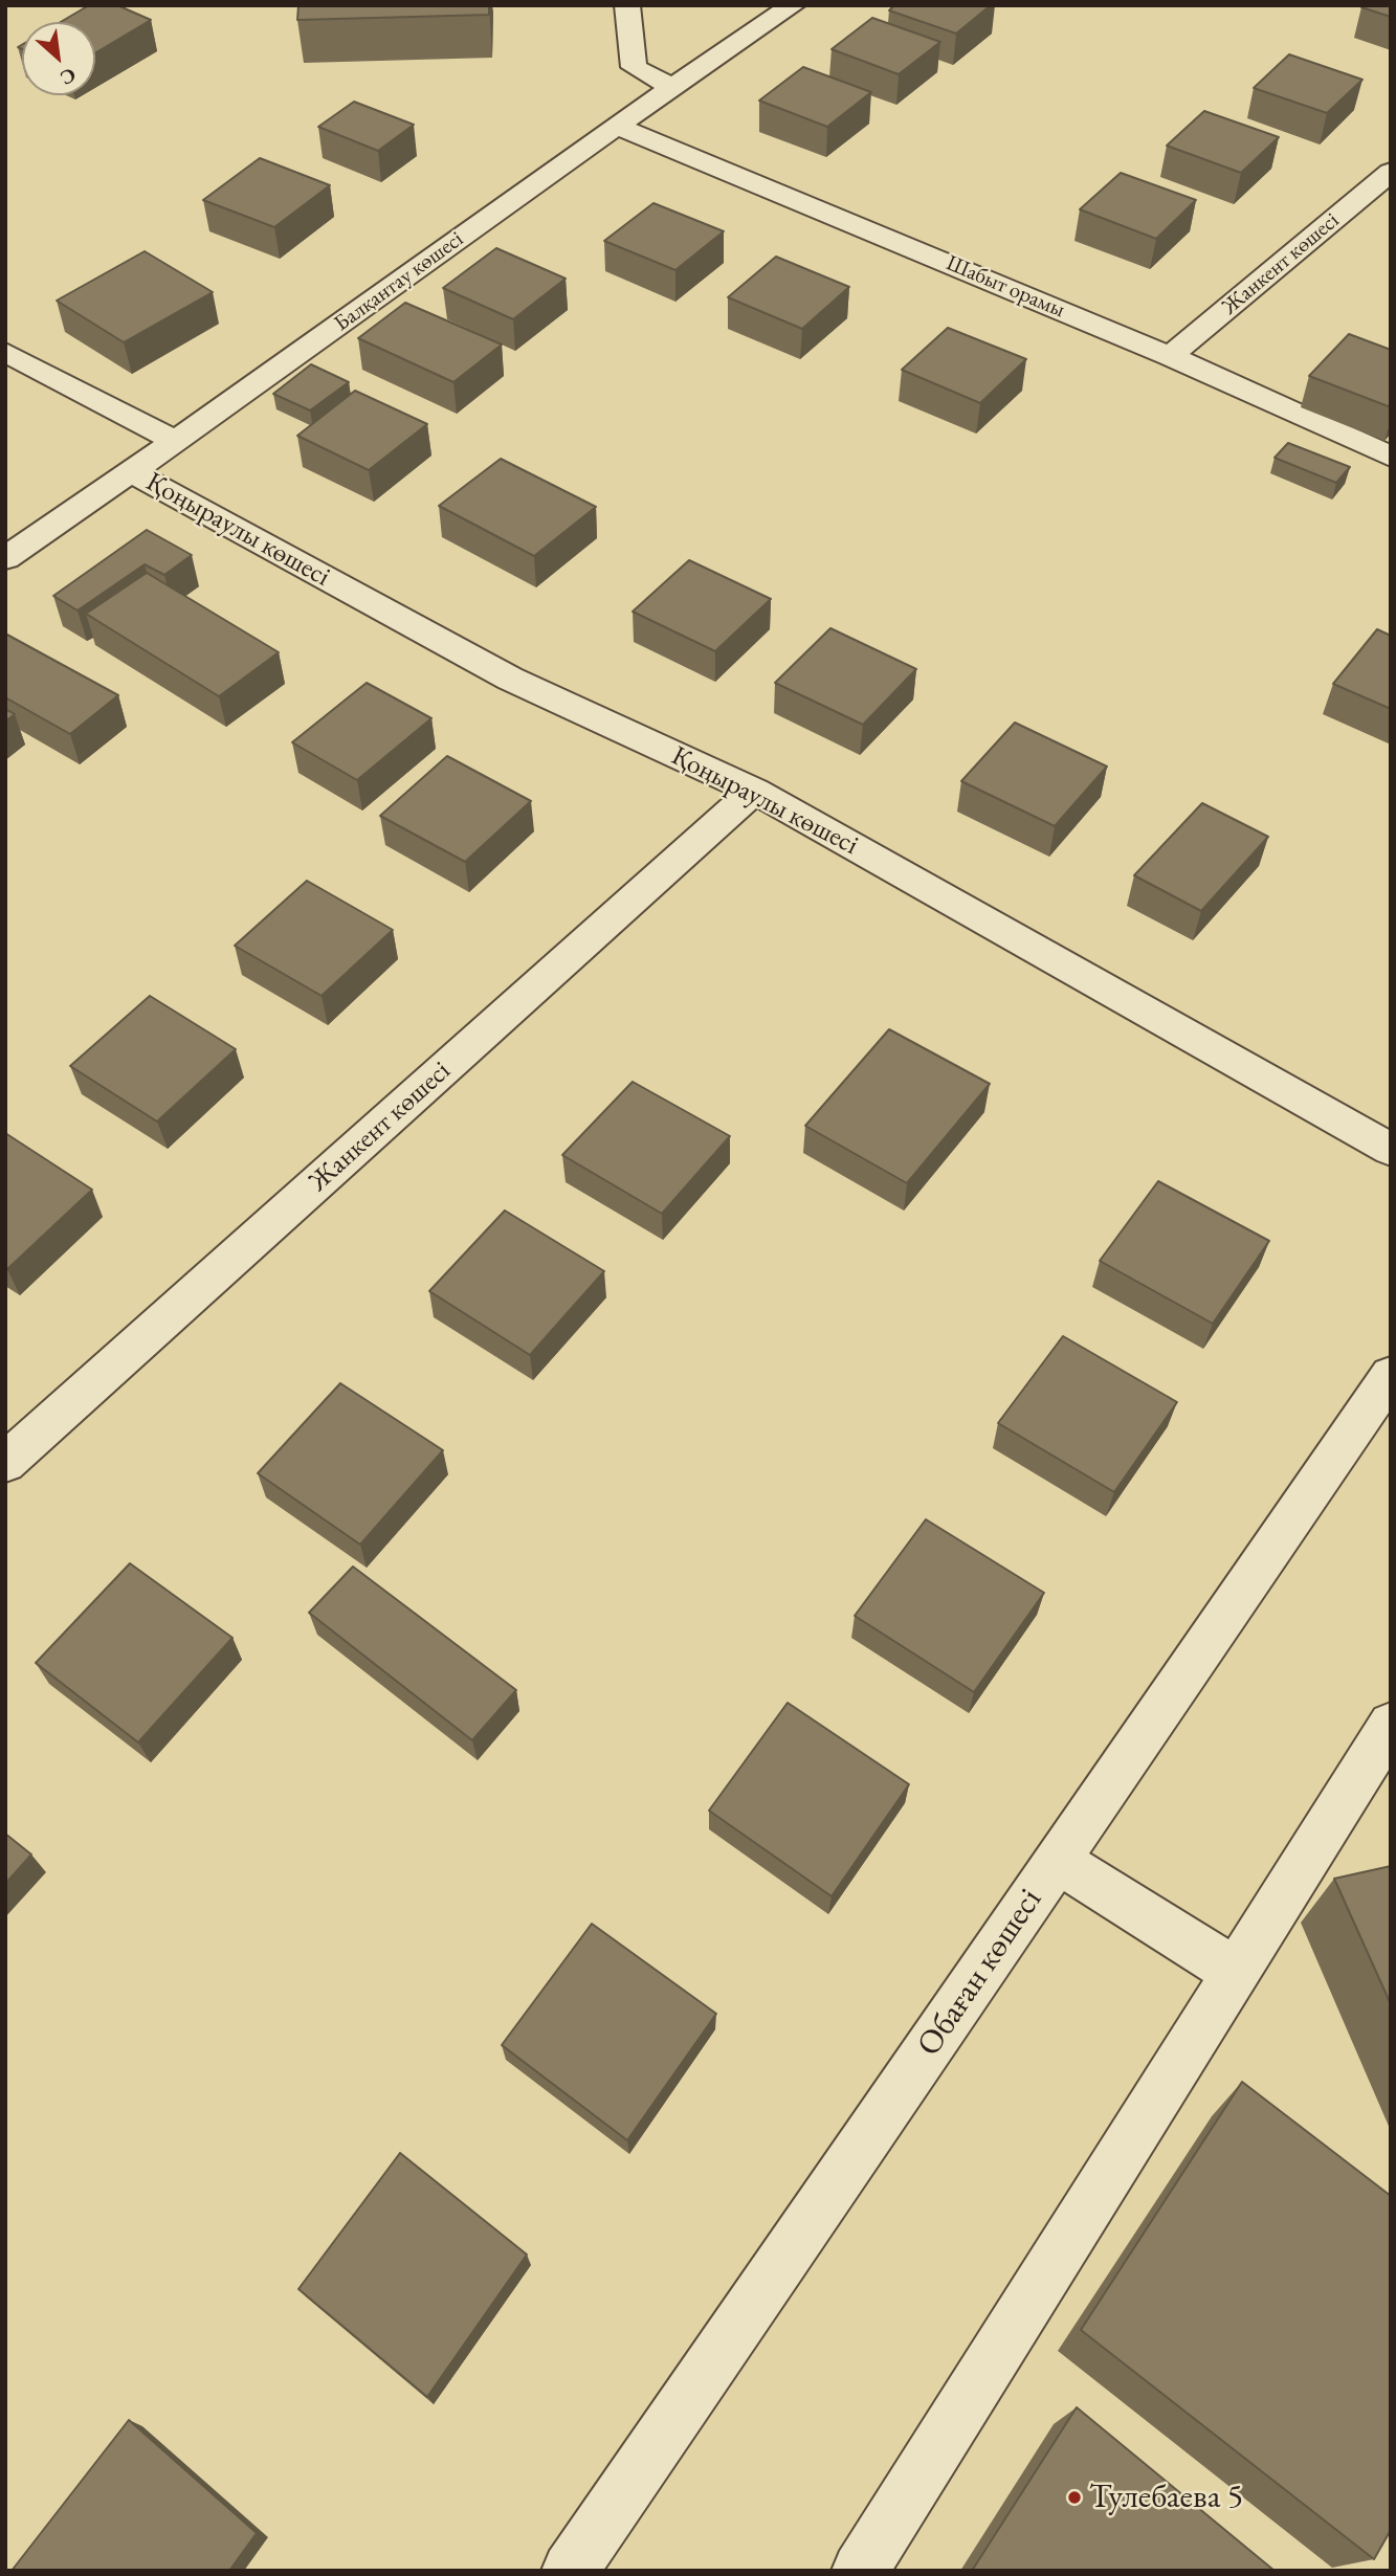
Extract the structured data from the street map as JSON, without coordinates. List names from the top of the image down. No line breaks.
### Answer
{"streets":{"street":["Жанкент көшесі","Балқантау көшесі","Шабыт орамы","Қоңыраулы көшесі","Обаған көшесі"]},"crossings":[["Жанкент көшесі","Шабыт орамы"],["Жанкент көшесі","Қоңыраулы көшесі"],["Балқантау көшесі","Шабыт орамы"],["Балқантау көшесі","Қоңыраулы көшесі"]],"places":["Тулебаева 5"],"north":"bottom right"}
